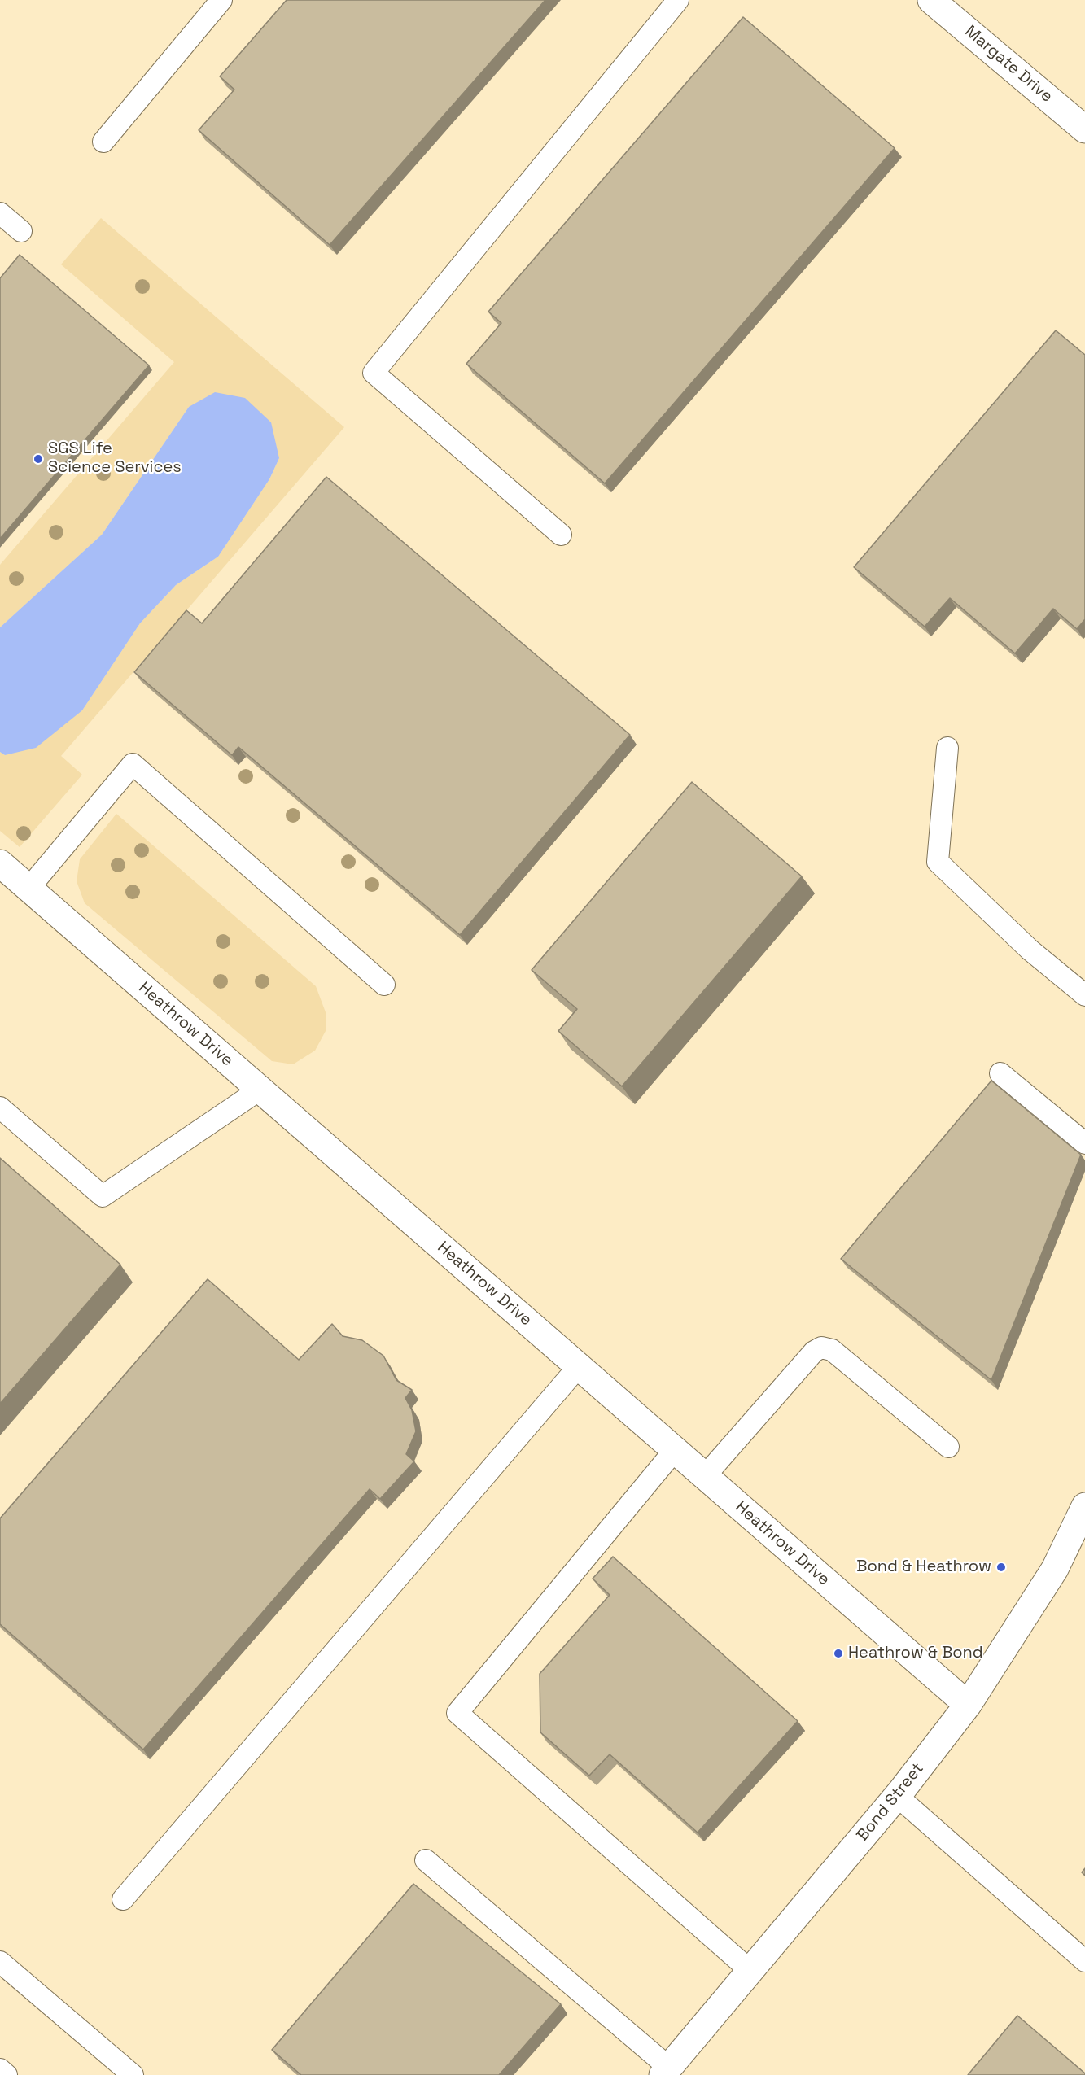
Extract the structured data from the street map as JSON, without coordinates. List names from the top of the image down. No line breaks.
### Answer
{"streets":{"street":["Margate Drive","Heathrow Drive","Bond Street"]},"crossings":[["Heathrow Drive","Bond Street"]],"places":["SGS Life Science Services","Bond & Heathrow","Heathrow & Bond"]}
